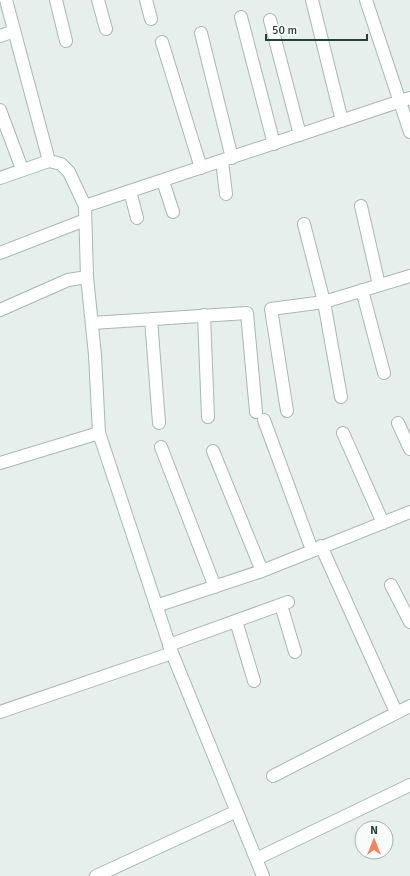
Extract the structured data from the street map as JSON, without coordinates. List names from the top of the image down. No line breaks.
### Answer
{"scale_bar":"50 m","north":"top"}
